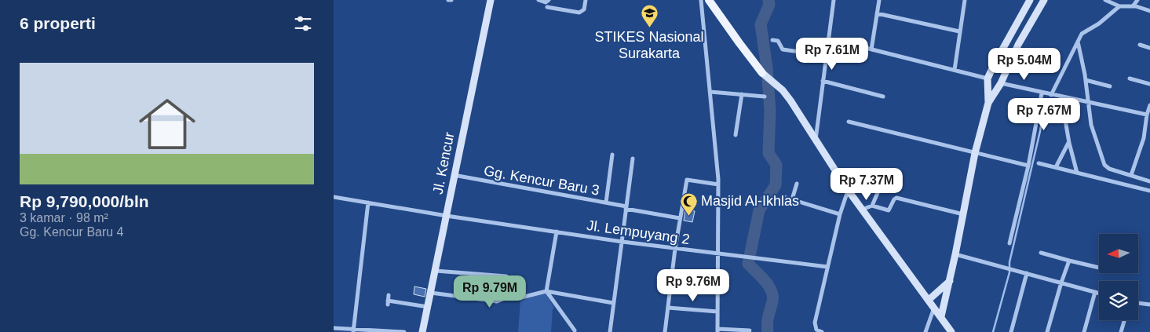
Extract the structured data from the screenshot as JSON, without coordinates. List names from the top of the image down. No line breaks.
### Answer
{"streets":{"street":["Jl. Kencur","Gg. Kencur Baru 3","Jl. Lempuyang 2"]},"crossings":[["Jl. Kencur","Gg. Kencur Baru 3"],["Jl. Kencur","Jl. Lempuyang 2"]],"places":{"school or university":["STIKES Nasional Surakarta"],"mosque":["Masjid Al-Ikhlas"]},"north":"left","page":{"heading":"6 properti","price":["Rp 7.61M","Rp 5.04M","Rp 7.67M","Rp 7.37M","Rp 9.76M","Rp 9.79M"],"list":[{"name":"Rp 9,790,000/bln","note":"3 kamar · 98 m² · Gg. Kencur Baru 4"}]}}
